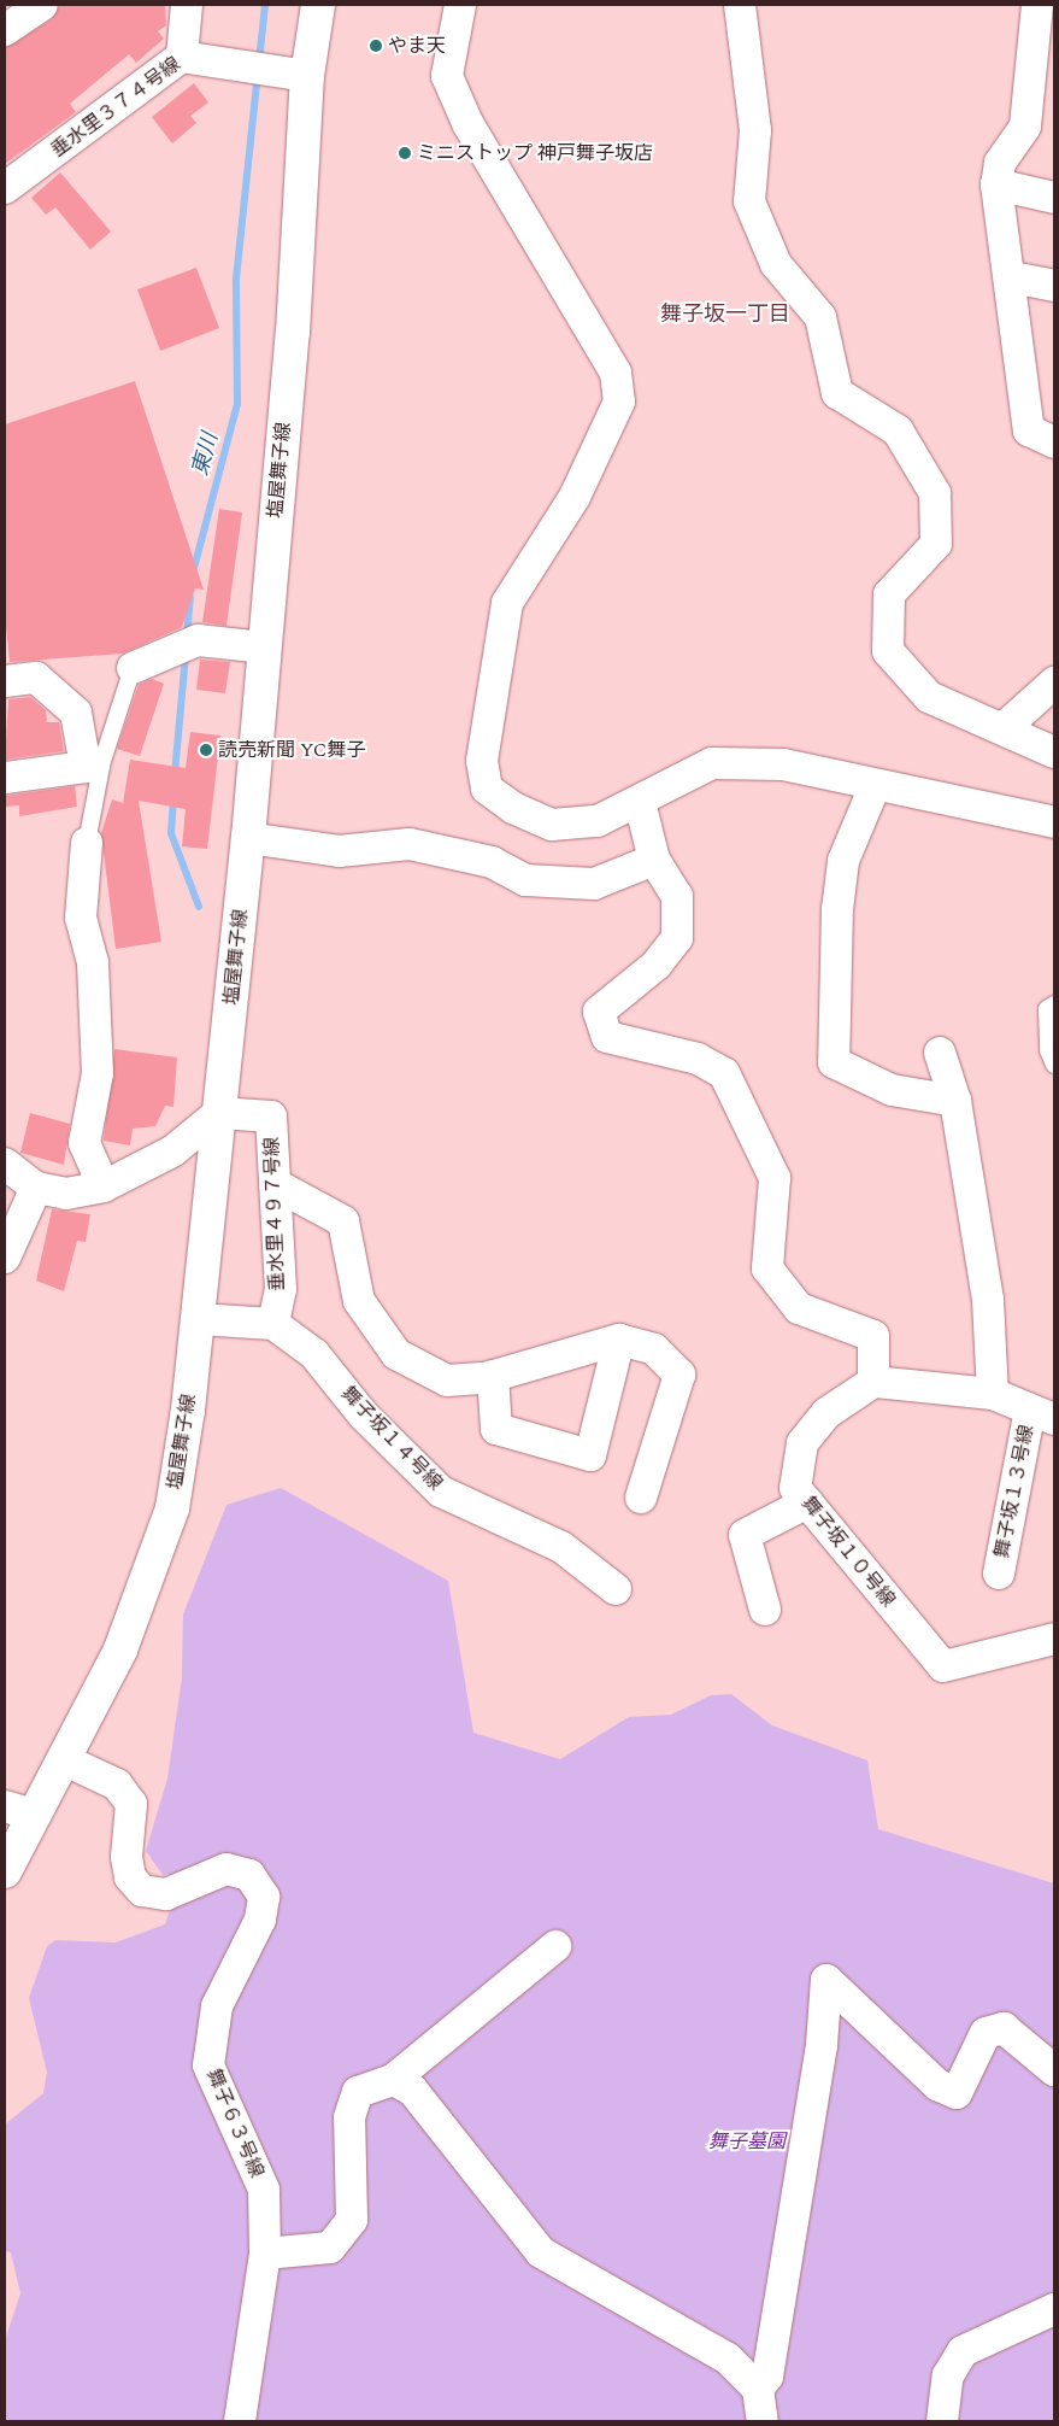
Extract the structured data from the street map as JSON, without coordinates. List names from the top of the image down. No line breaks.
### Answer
{"streets":{"street":["垂水里３７４号線","塩屋舞子線","垂水里４９７号線","舞子坂１４号線","舞子坂１３号線","舞子坂１０号線","舞子６３号線"]},"crossings":[["垂水里３７４号線","塩屋舞子線"],["塩屋舞子線","垂水里４９７号線"],["塩屋舞子線","舞子６３号線"],["垂水里４９７号線","舞子坂１４号線"]],"districts":["舞子坂一丁目"],"water":["東川"],"parks":["舞子墓園"],"places":["やま天","ミニストップ 神戸舞子坂店","読売新聞 YC舞子"]}
